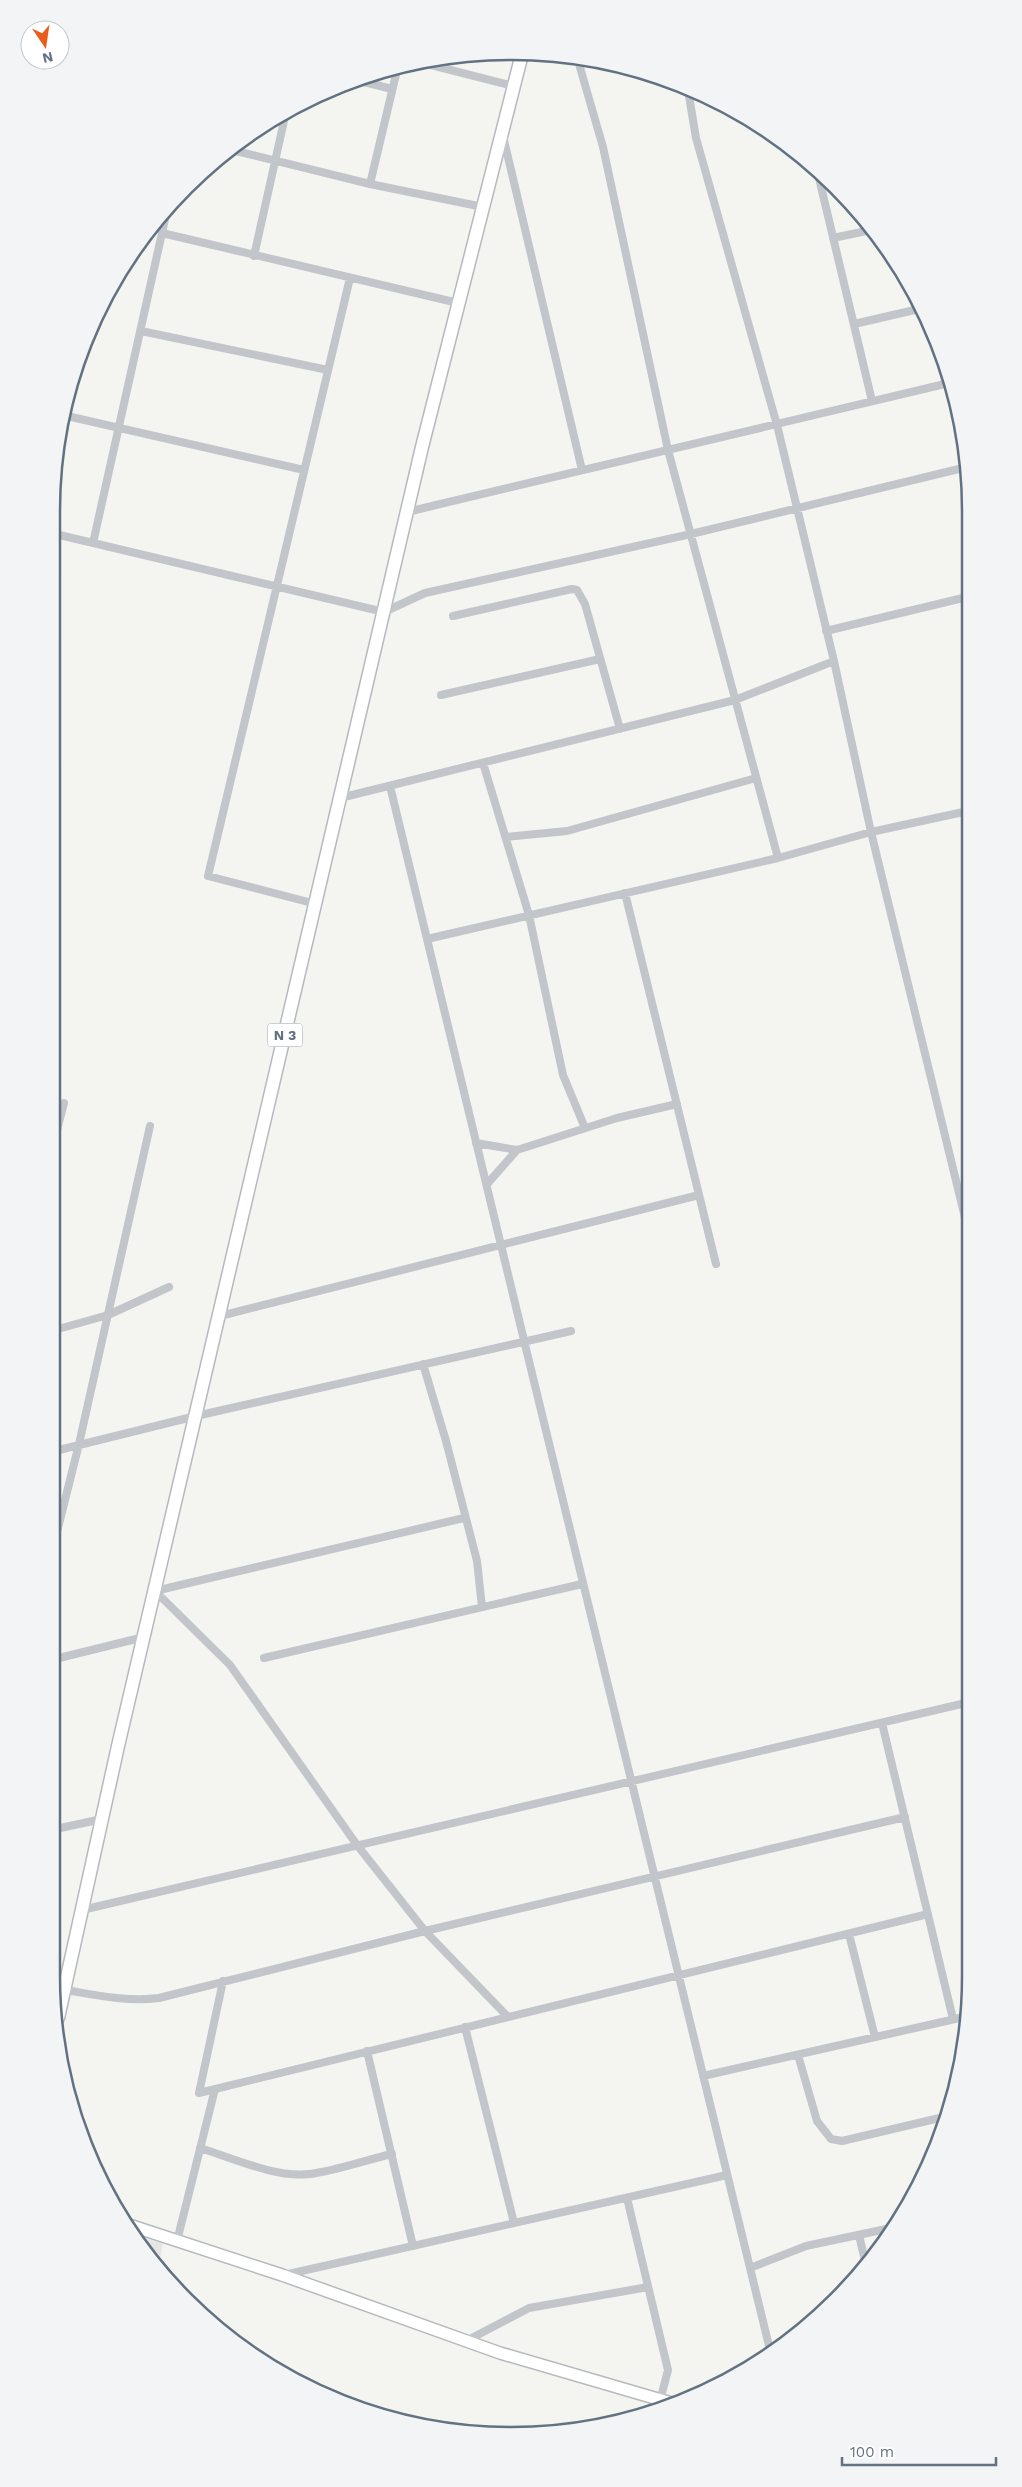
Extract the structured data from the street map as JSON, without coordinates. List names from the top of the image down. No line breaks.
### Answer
{"streets":{"main road":["N 3"]},"scale_bar":"100 m","north":"bottom"}
